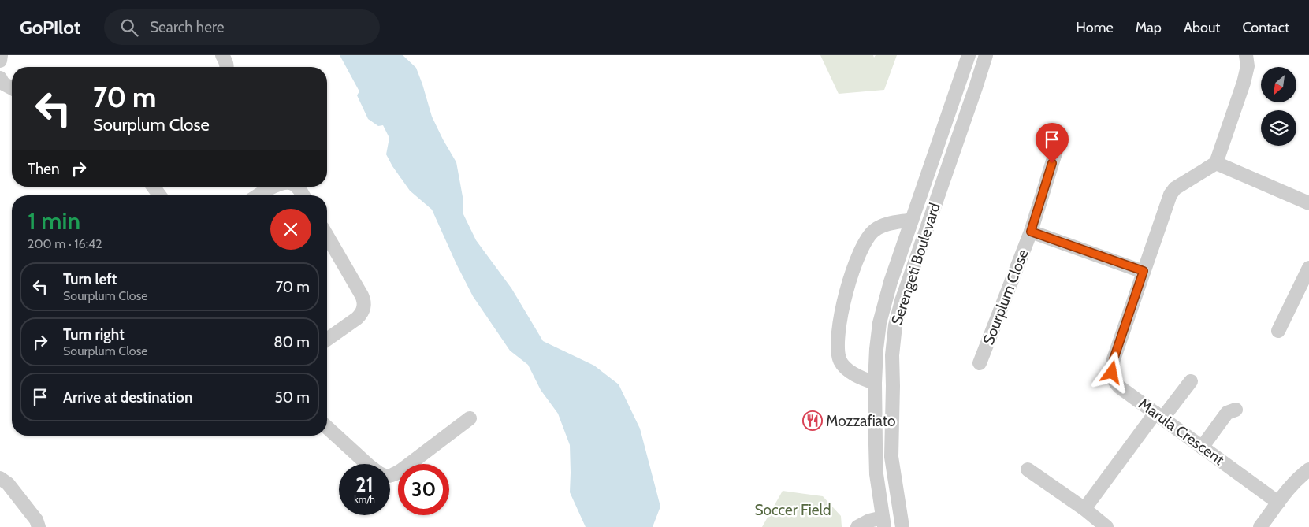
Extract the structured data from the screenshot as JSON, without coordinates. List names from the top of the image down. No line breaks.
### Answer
{"streets":{"street":["Serengeti Boulevard","Sourplum Close","Marula Crescent"]},"crossings":[["Sourplum Close","Marula Crescent"]],"parks":["Soccer Field"],"places":{"restaurant":["Mozzafiato"]},"north":"bottom left","page":{"header":"GoPilot","search":"Search here","nav":["Home","Map","About","Contact"],"turn":["70 m","Sourplum Close"],"then":"Then","heading":["1 min","200 m · 16:42"],"list":[{"name":"Turn left","note":"Sourplum Close","value":"70 m"},{"name":"Turn right","note":"Sourplum Close","value":"80 m"},{"name":"Arrive at destination","value":"50 m"}],"speed":"21 km/h","limit":"30"}}
